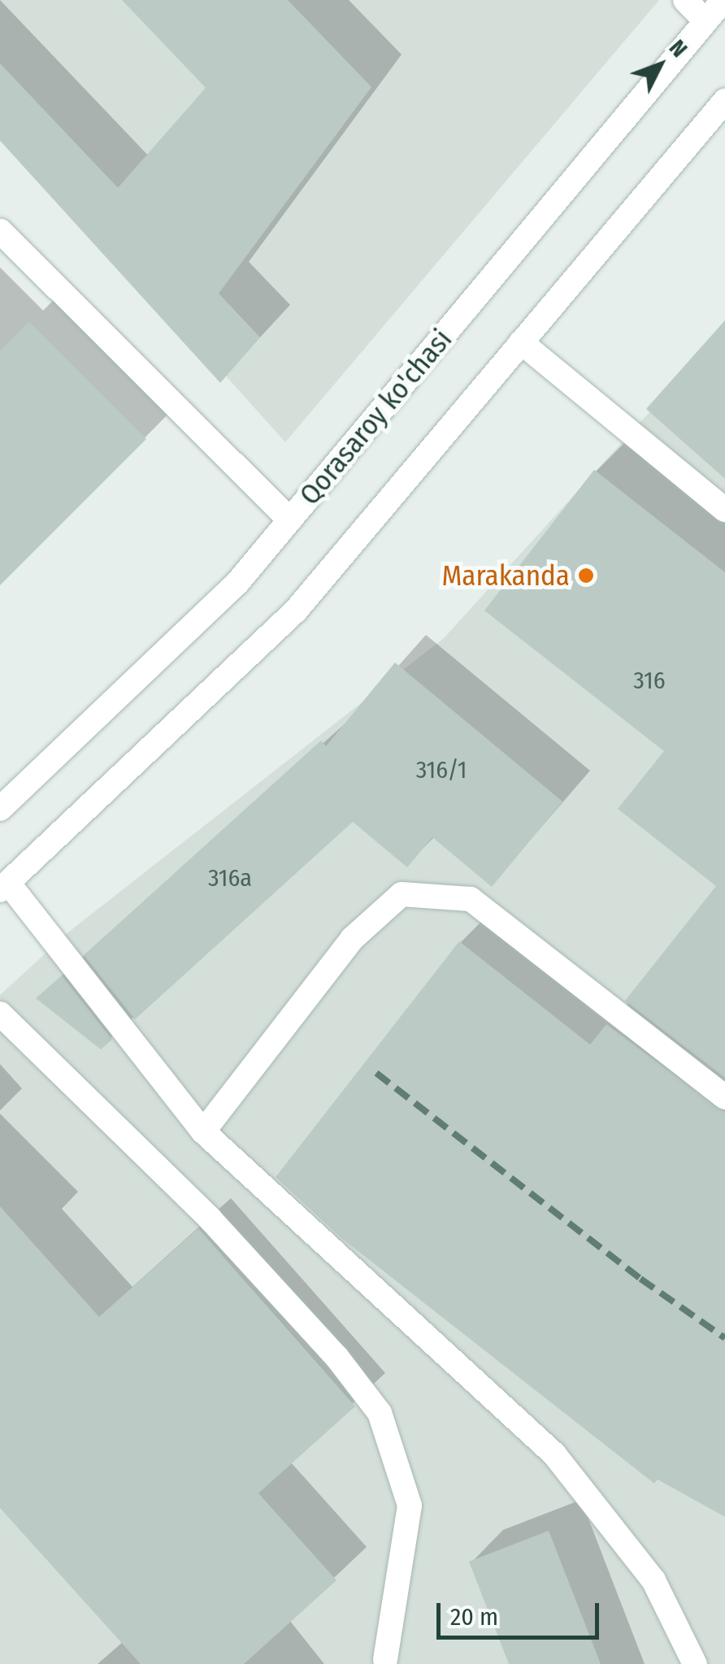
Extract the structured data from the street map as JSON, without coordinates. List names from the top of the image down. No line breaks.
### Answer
{"streets":{"main road":["Qorasaroy ko'chasi"]},"places":["Marakanda"],"house_numbers":["316","316/1","316a"],"scale_bar":"20 m","north":"top right"}
